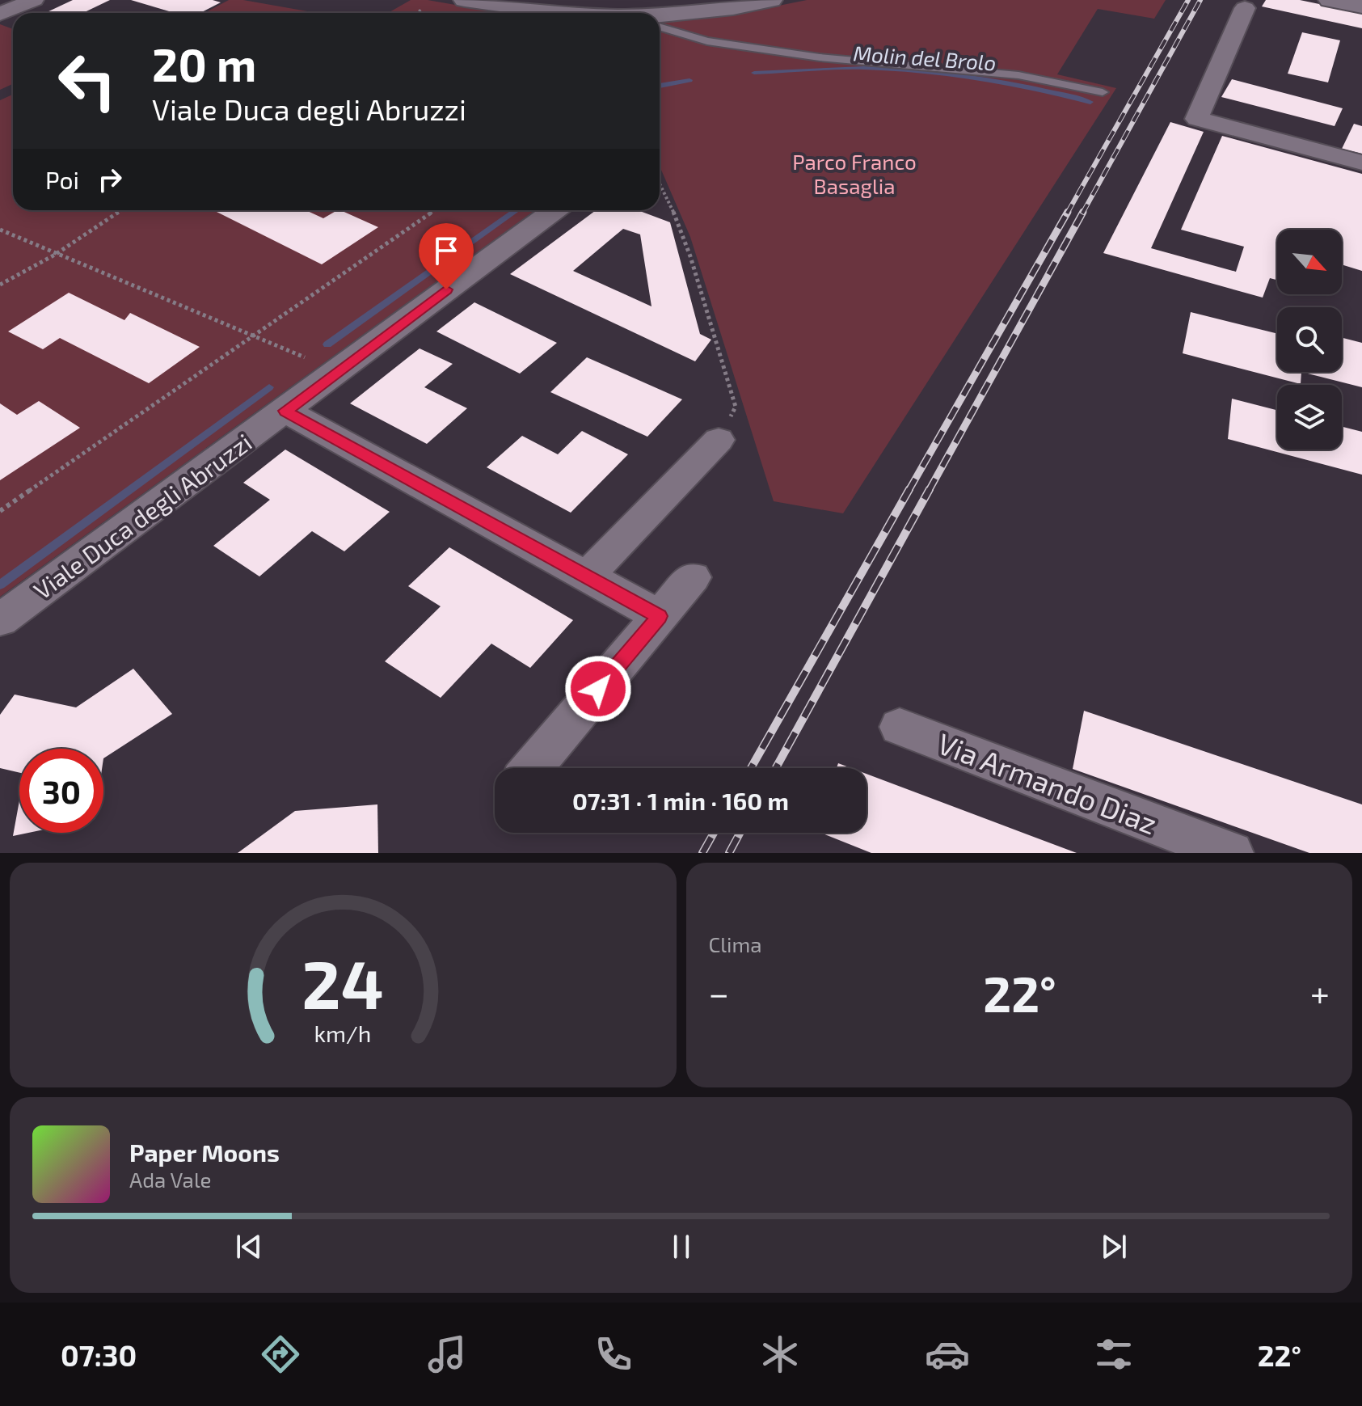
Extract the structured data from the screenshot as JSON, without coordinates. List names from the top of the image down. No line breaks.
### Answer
{"streets":{"street":["Viale Duca degli Abruzzi","Via Armando Diaz"]},"water":["Molin del Brolo"],"parks":["Parco Franco Basaglia"],"north":"bottom right","page":{"turn":["20 m","Viale Duca degli Abruzzi"],"then":"Poi","limit":"30","trip":"07:31 · 1 min · 160 m","tile":"Clima","heat":["−","22°","+"],"song":["Paper Moons","Ada Vale"],"tabs":["07:30","22°"],"gauge":["24","km/h"]}}
